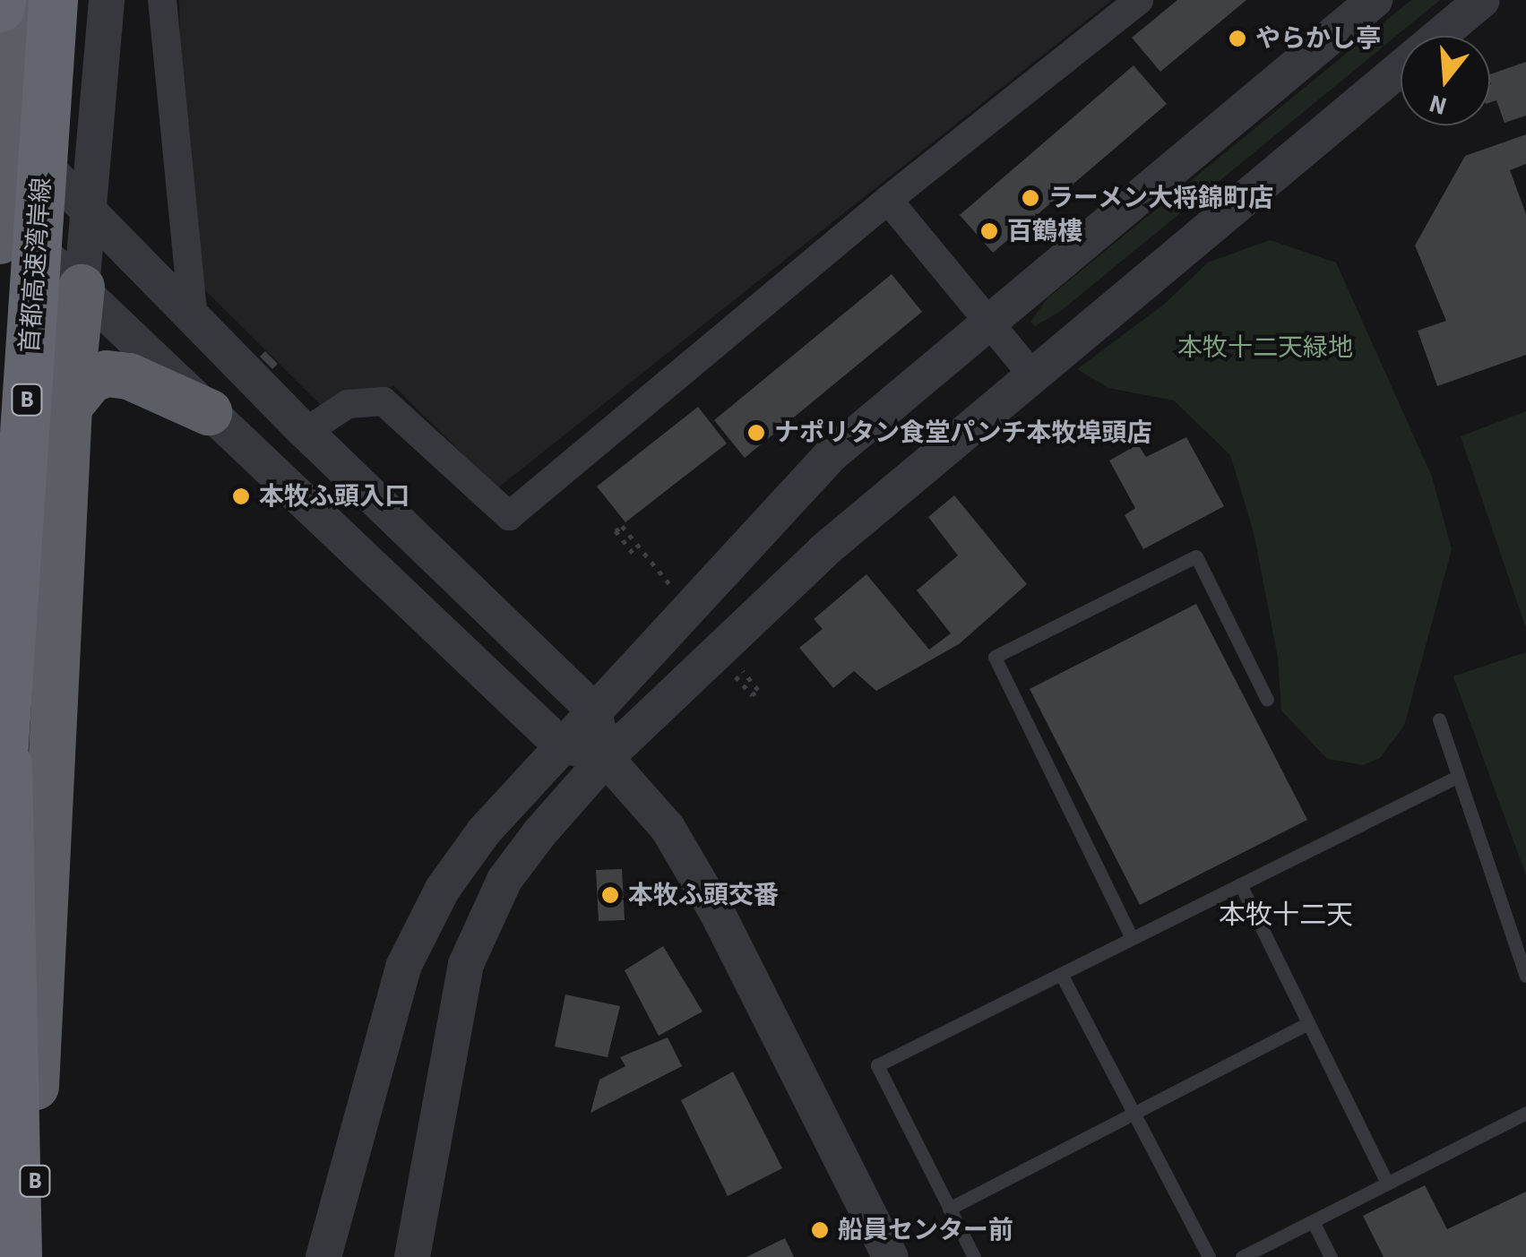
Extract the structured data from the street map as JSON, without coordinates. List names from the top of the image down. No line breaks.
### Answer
{"streets":{"highway":["首都高速湾岸線","B"]},"districts":["本牧十二天"],"parks":["本牧十二天緑地"],"places":["やらかし亭","ラーメン大将錦町店","百鶴樓","ナポリタン食堂パンチ本牧埠頭店","本牧ふ頭入口","本牧ふ頭交番","船員センター前"],"north":"bottom"}
